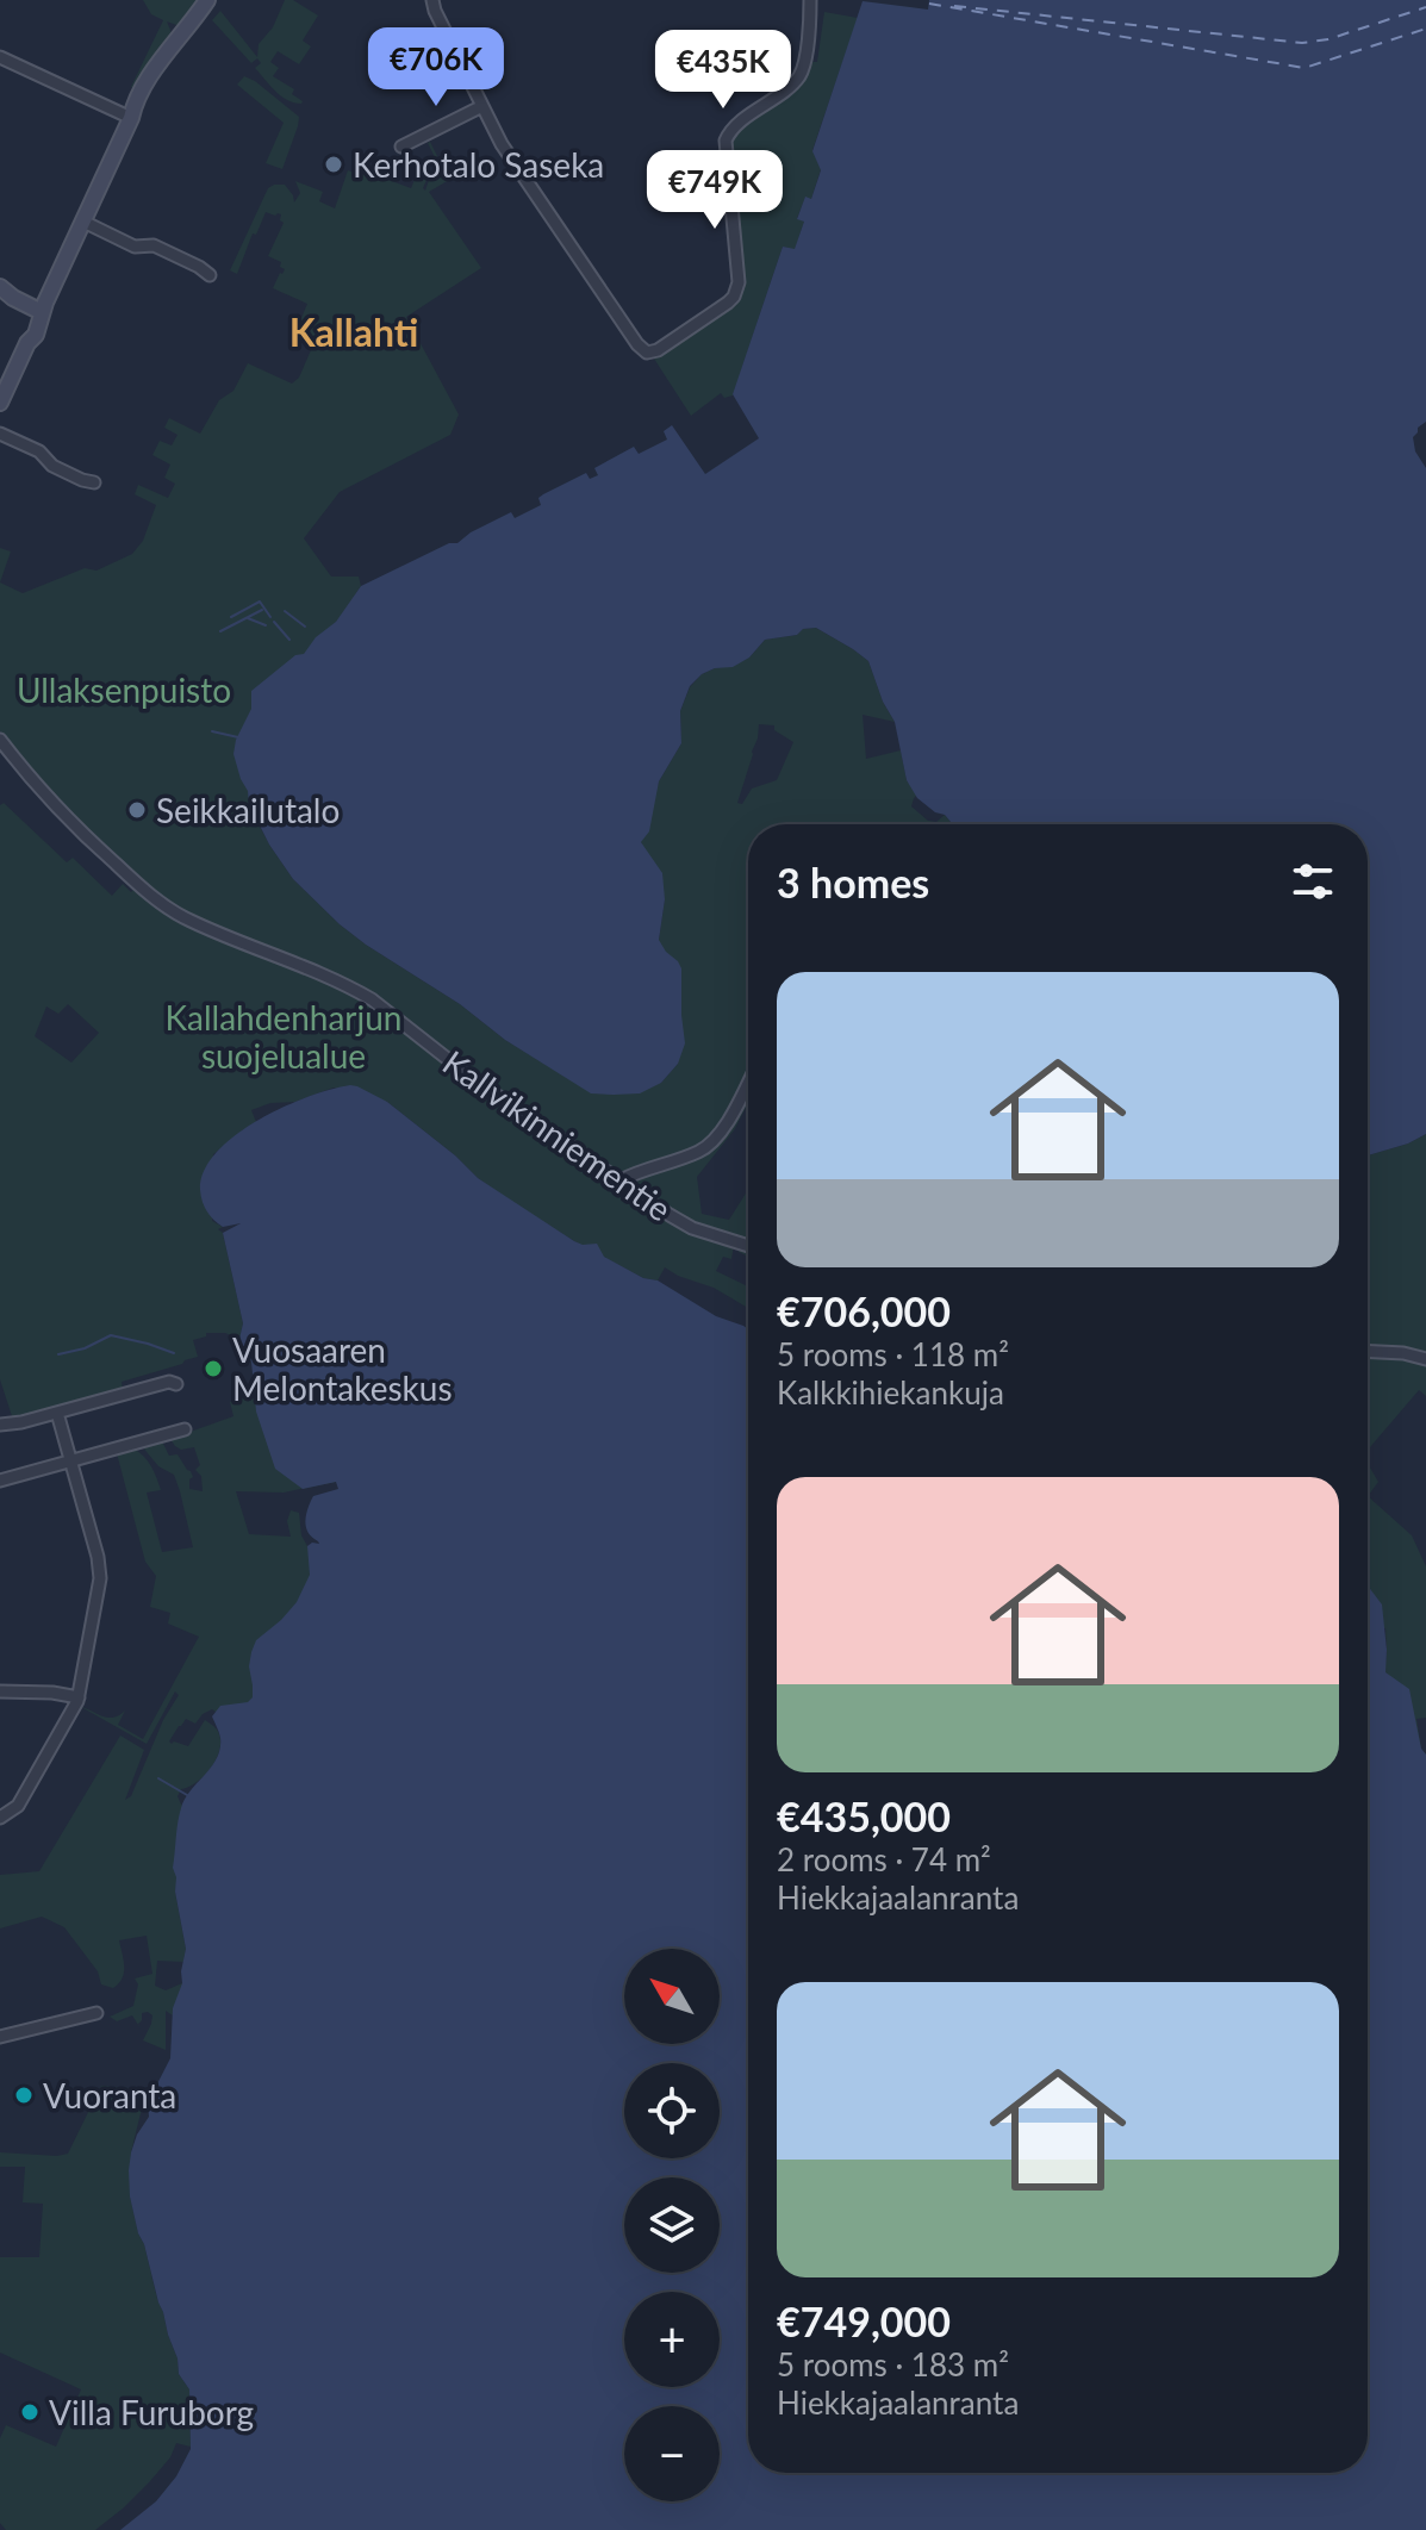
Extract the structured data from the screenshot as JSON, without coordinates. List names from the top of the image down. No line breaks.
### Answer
{"streets":{"street":["Kallvikinniementie"]},"districts":["Kallahti"],"parks":["Ullaksenpuisto","Kallahdenharjun suojelualue"],"places":["Kerhotalo Saseka","Seikkailutalo","Vuosaaren Melontakeskus","Vuoranta","Villa Furuborg"],"north":"top left","page":{"price":["€706K","€435K","€749K"],"heading":"3 homes","list":[{"name":"€706,000","note":"5 rooms · 118 m² · Kalkkihiekankuja"},{"name":"€435,000","note":"2 rooms · 74 m² · Hiekkajaalanranta"},{"name":"€749,000","note":"5 rooms · 183 m² · Hiekkajaalanranta"}],"map_buttons":["+","−"]}}
